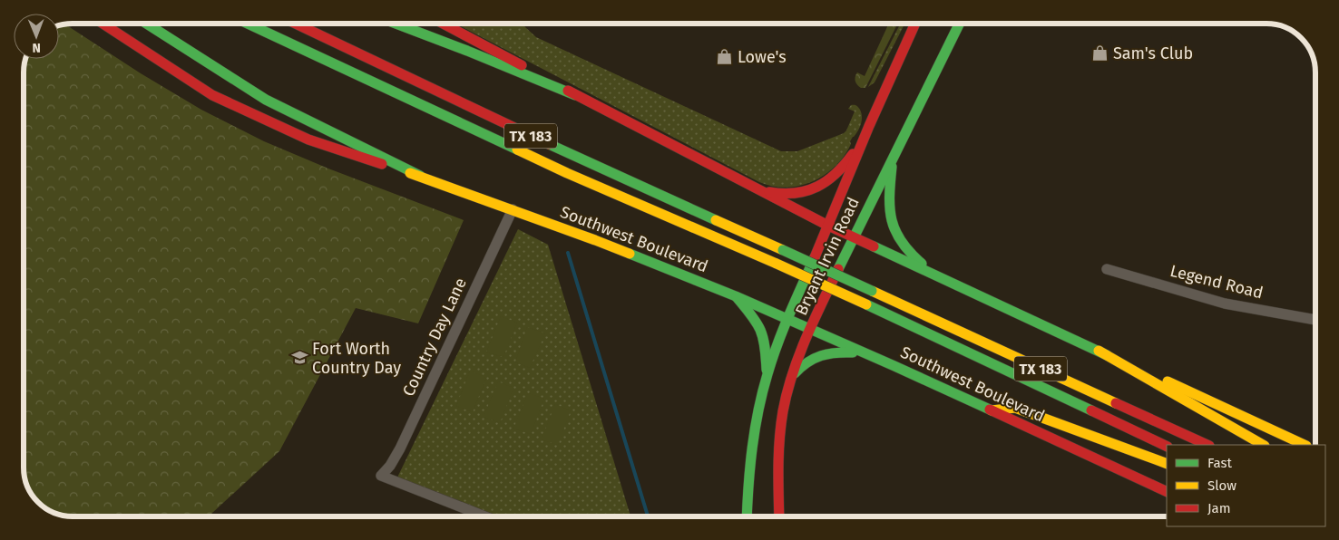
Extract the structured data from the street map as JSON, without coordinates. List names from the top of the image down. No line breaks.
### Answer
{"streets":{"main road":["TX 183","Southwest Boulevard","Bryant Irvin Road"],"street":["Legend Road","Country Day Lane"]},"crossings":[["Southwest Boulevard","Bryant Irvin Road"],["Southwest Boulevard","Country Day Lane"]],"places":{"shop":["Sam's Club","Lowe's"],"school or university":["Fort Worth Country Day"]},"legend":["Fast","Slow","Jam"],"north":"bottom"}
